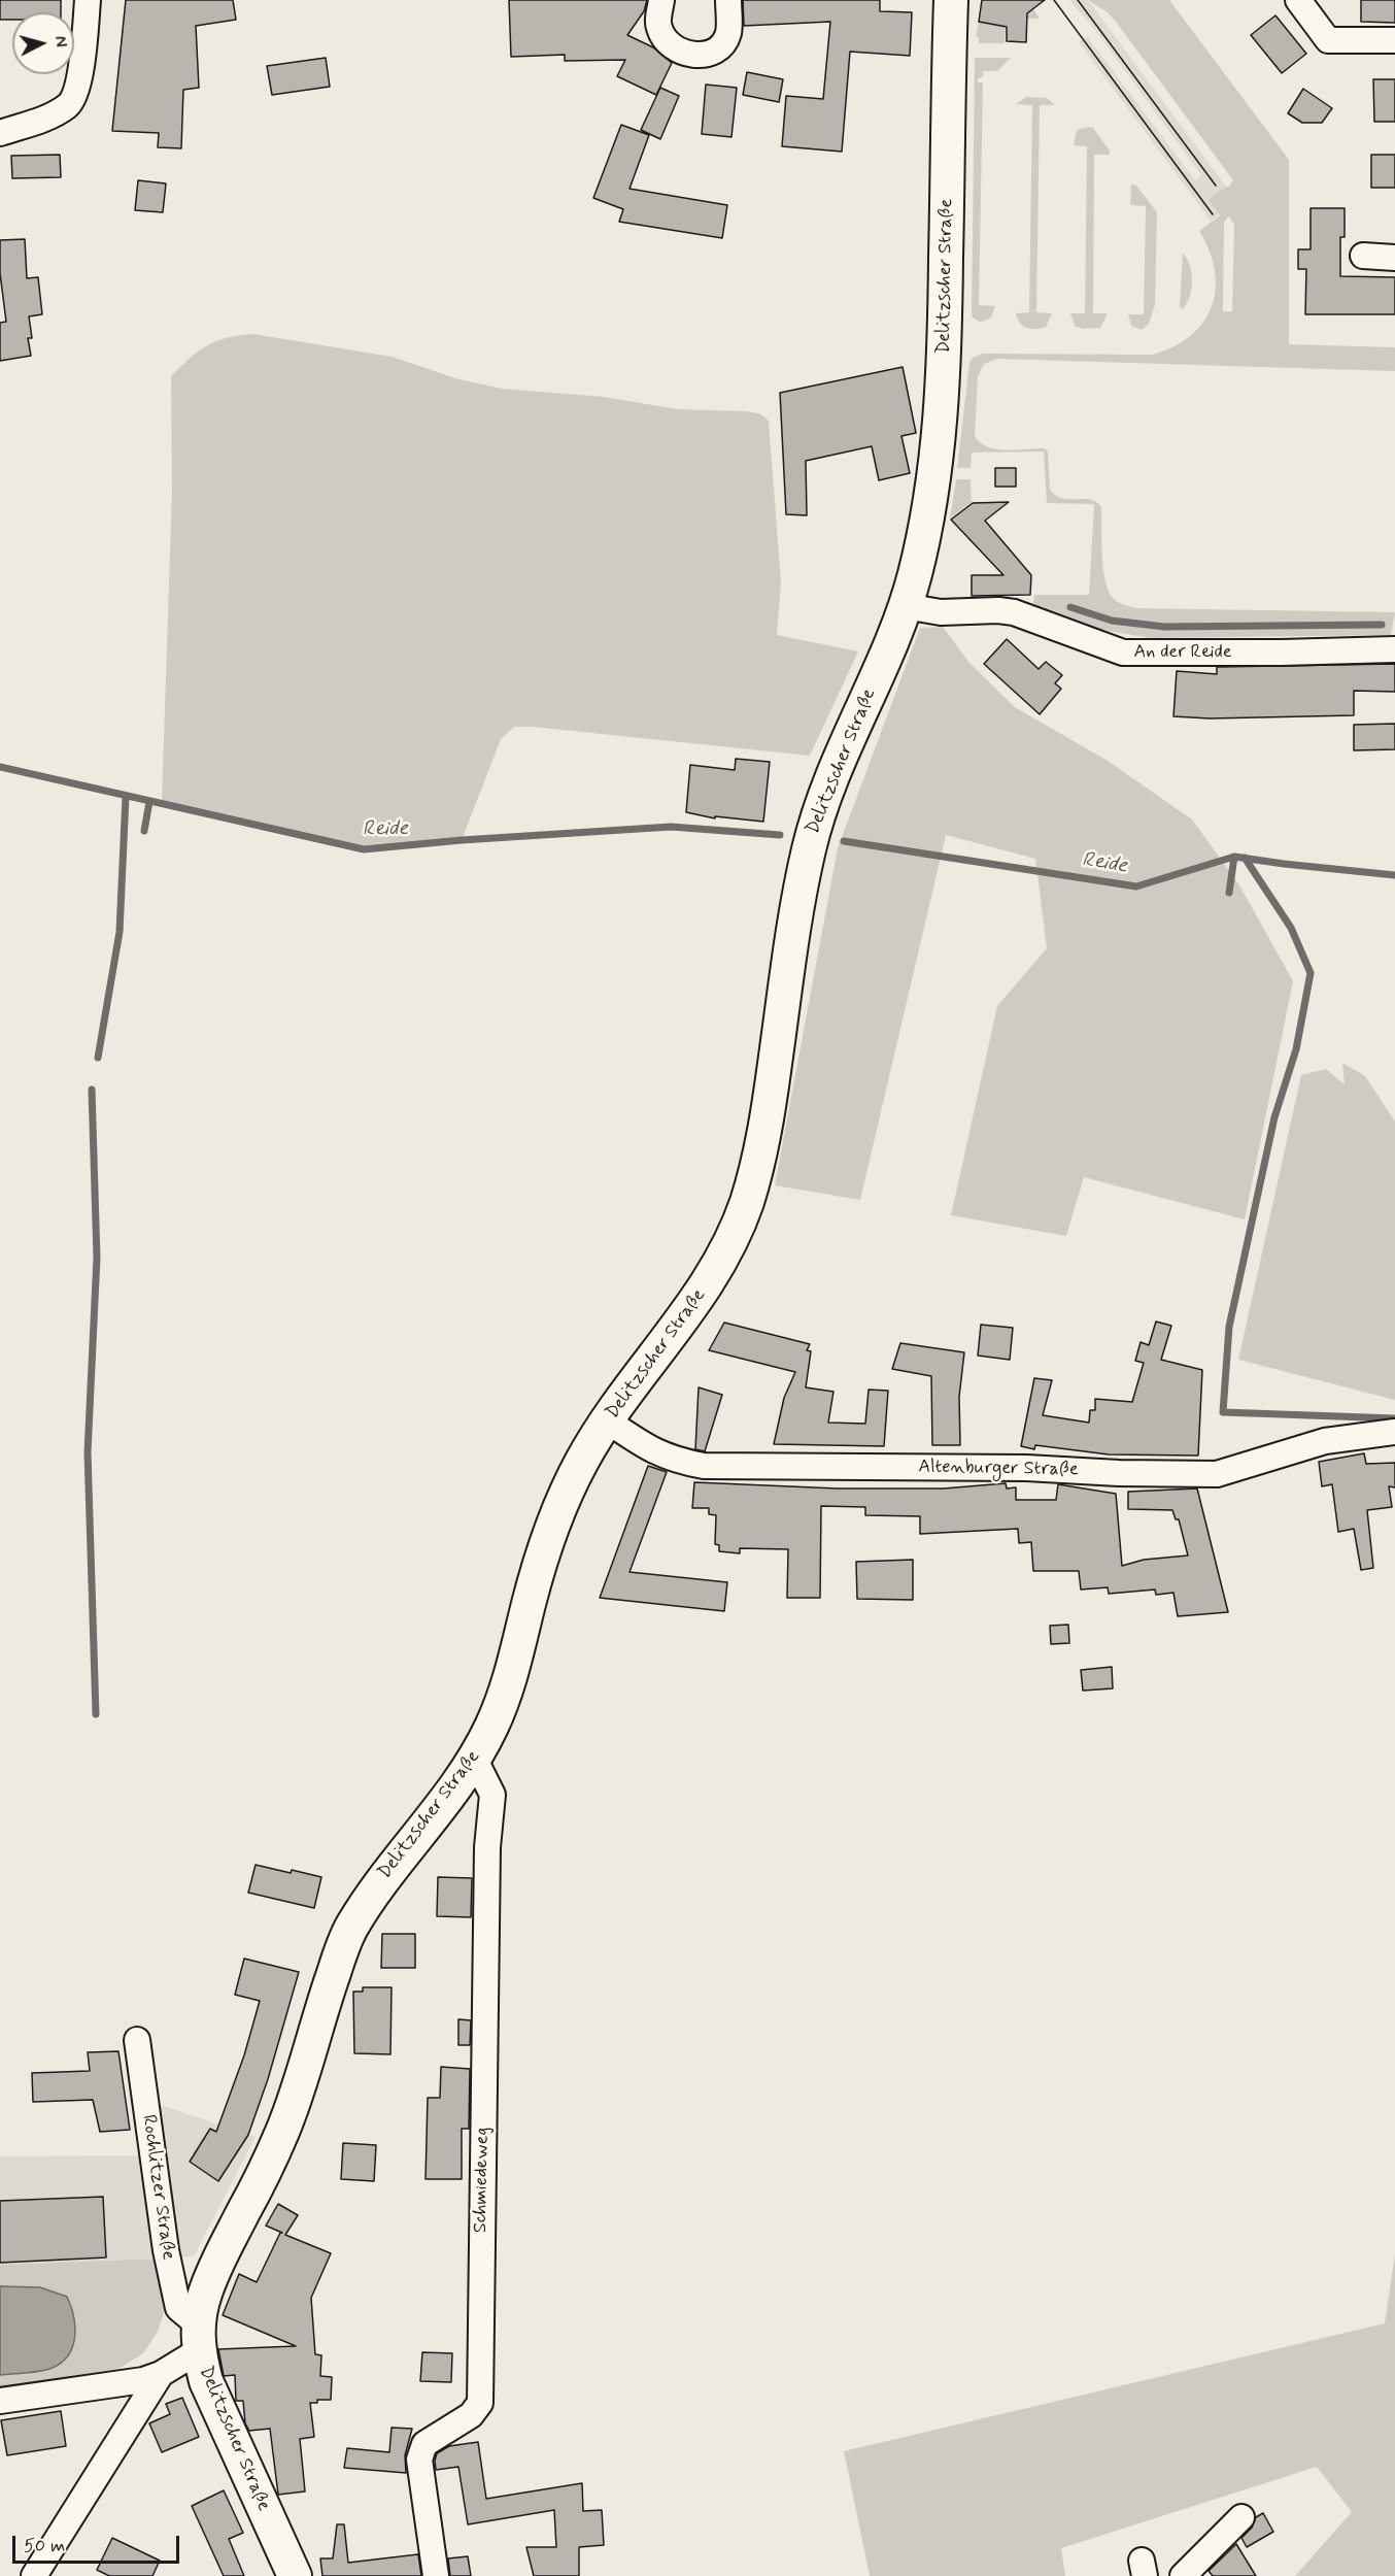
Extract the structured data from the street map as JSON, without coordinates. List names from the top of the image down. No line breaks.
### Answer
{"streets":{"main road":["Delitzscher Straße"],"street":["An der Reide","Altenburger Straße","Schmiedeweg","Rochlitzer Straße"]},"crossings":[["Delitzscher Straße","An der Reide"],["Delitzscher Straße","Altenburger Straße"],["Delitzscher Straße","Schmiedeweg"],["Delitzscher Straße","Rochlitzer Straße"]],"water":["Reide"],"scale_bar":"50 m","north":"right"}
